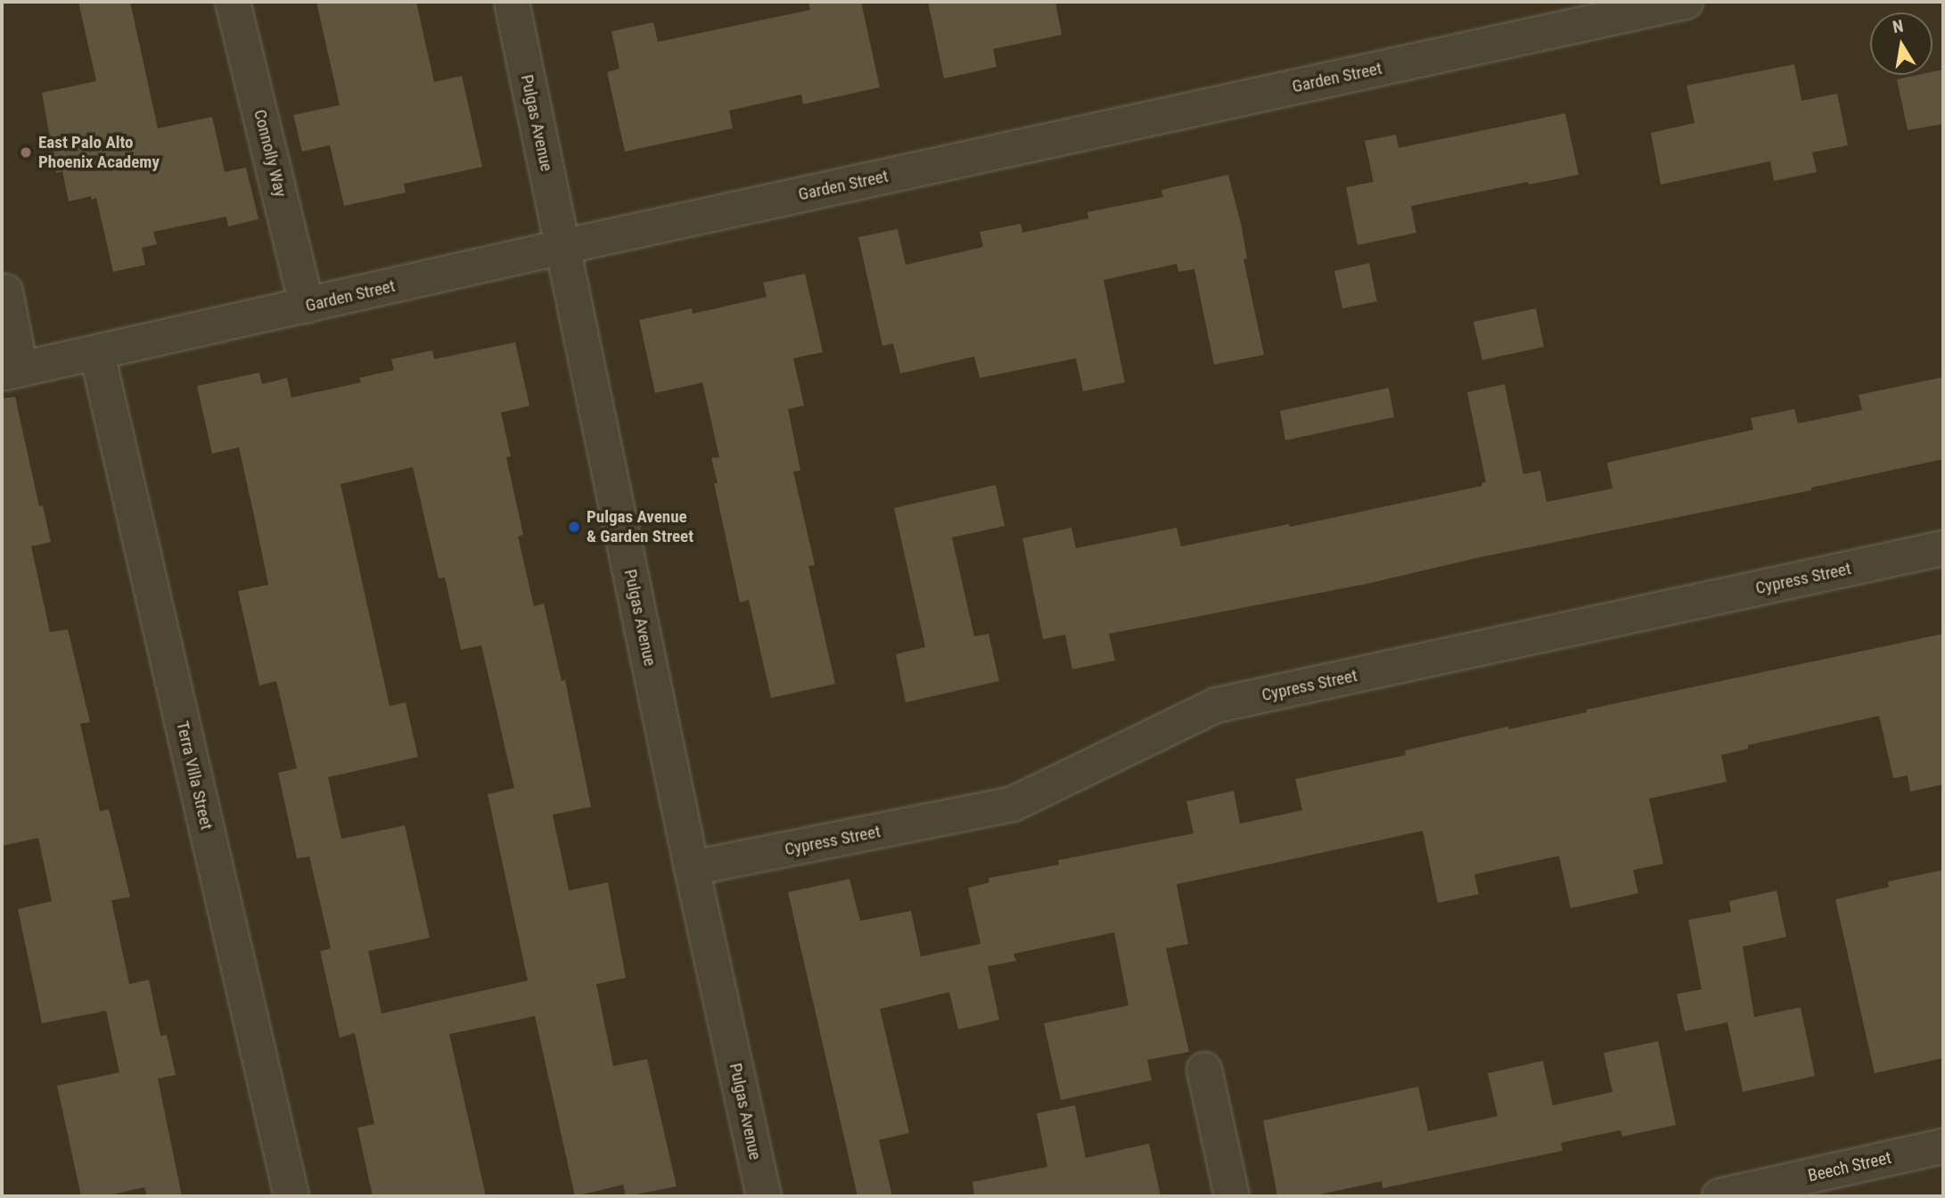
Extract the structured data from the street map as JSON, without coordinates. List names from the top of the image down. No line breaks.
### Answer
{"streets":{"street":["Garden Street","Pulgas Avenue","Connolly Way","Cypress Street","Terra Villa Street","Beech Street"]},"crossings":[["Garden Street","Pulgas Avenue"],["Garden Street","Connolly Way"],["Garden Street","Terra Villa Street"],["Pulgas Avenue","Cypress Street"]],"places":["East Palo Alto Phoenix Academy","Pulgas Avenue & Garden Street"],"north":"top"}
